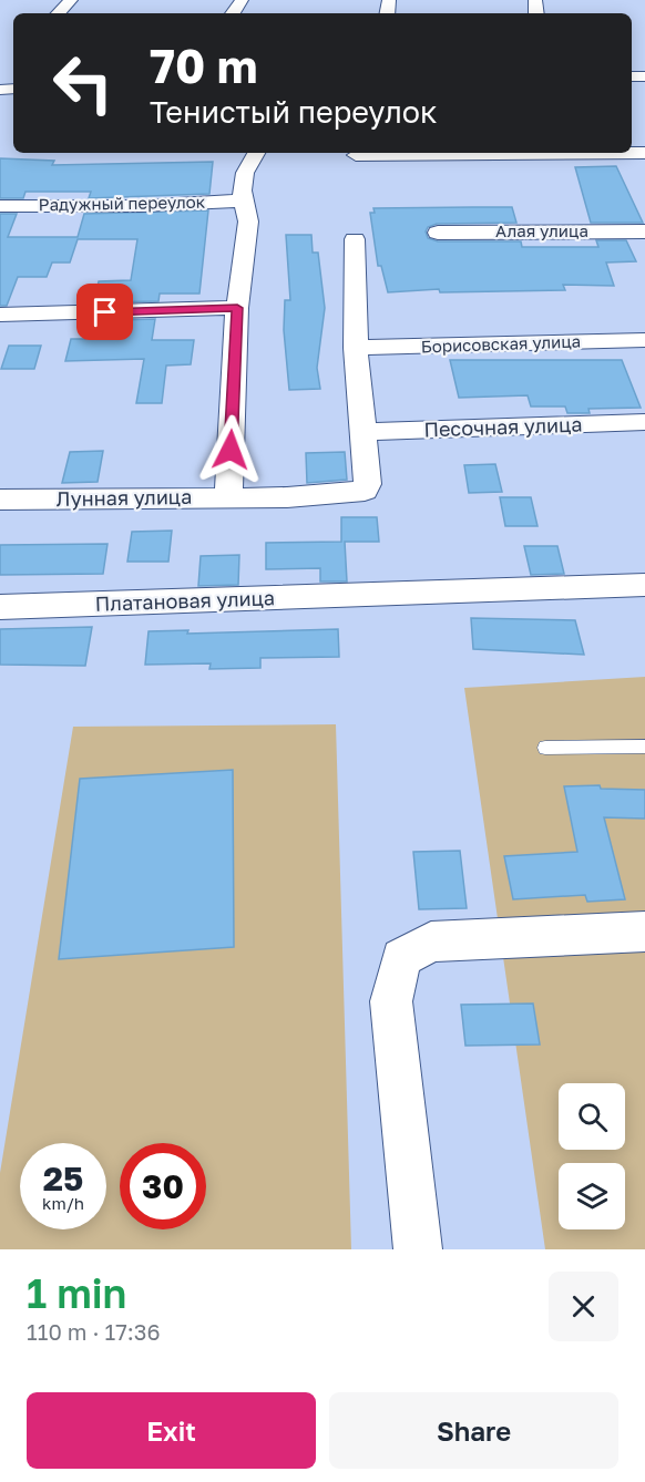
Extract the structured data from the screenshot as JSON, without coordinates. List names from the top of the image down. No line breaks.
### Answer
{"streets":{"street":["Радужный переулок","Алая улица","Борисовская улица","Песочная улица","Лунная улица","Платановая улица"]},"crossings":[["Песочная улица","Лунная улица"]],"page":{"turn":["70 m","Тенистый переулок"],"speed":"25 km/h","limit":"30","heading":["1 min","110 m · 17:36"],"buttons":["Exit","Share"]}}
